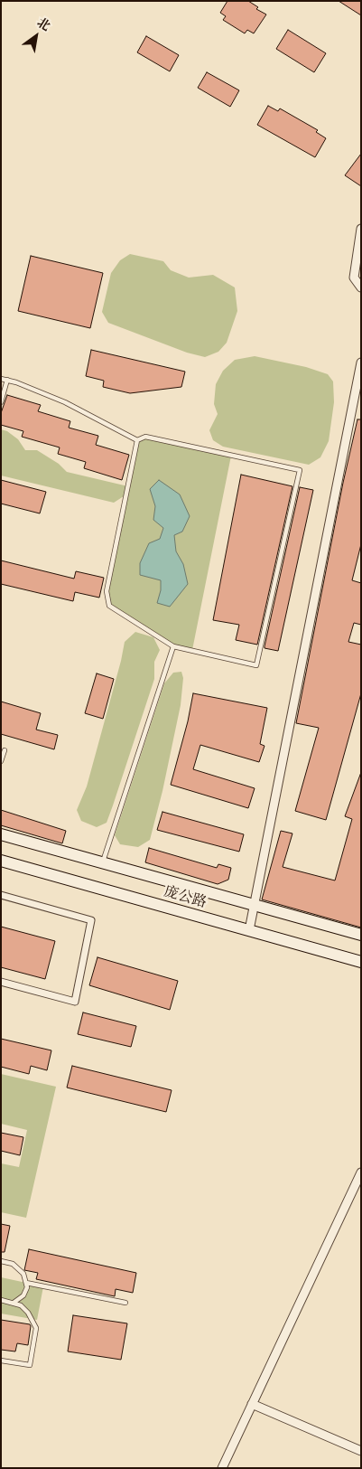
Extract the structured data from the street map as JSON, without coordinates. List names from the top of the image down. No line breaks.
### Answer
{"streets":{"main road":["庞公路"]},"north":"top right"}
